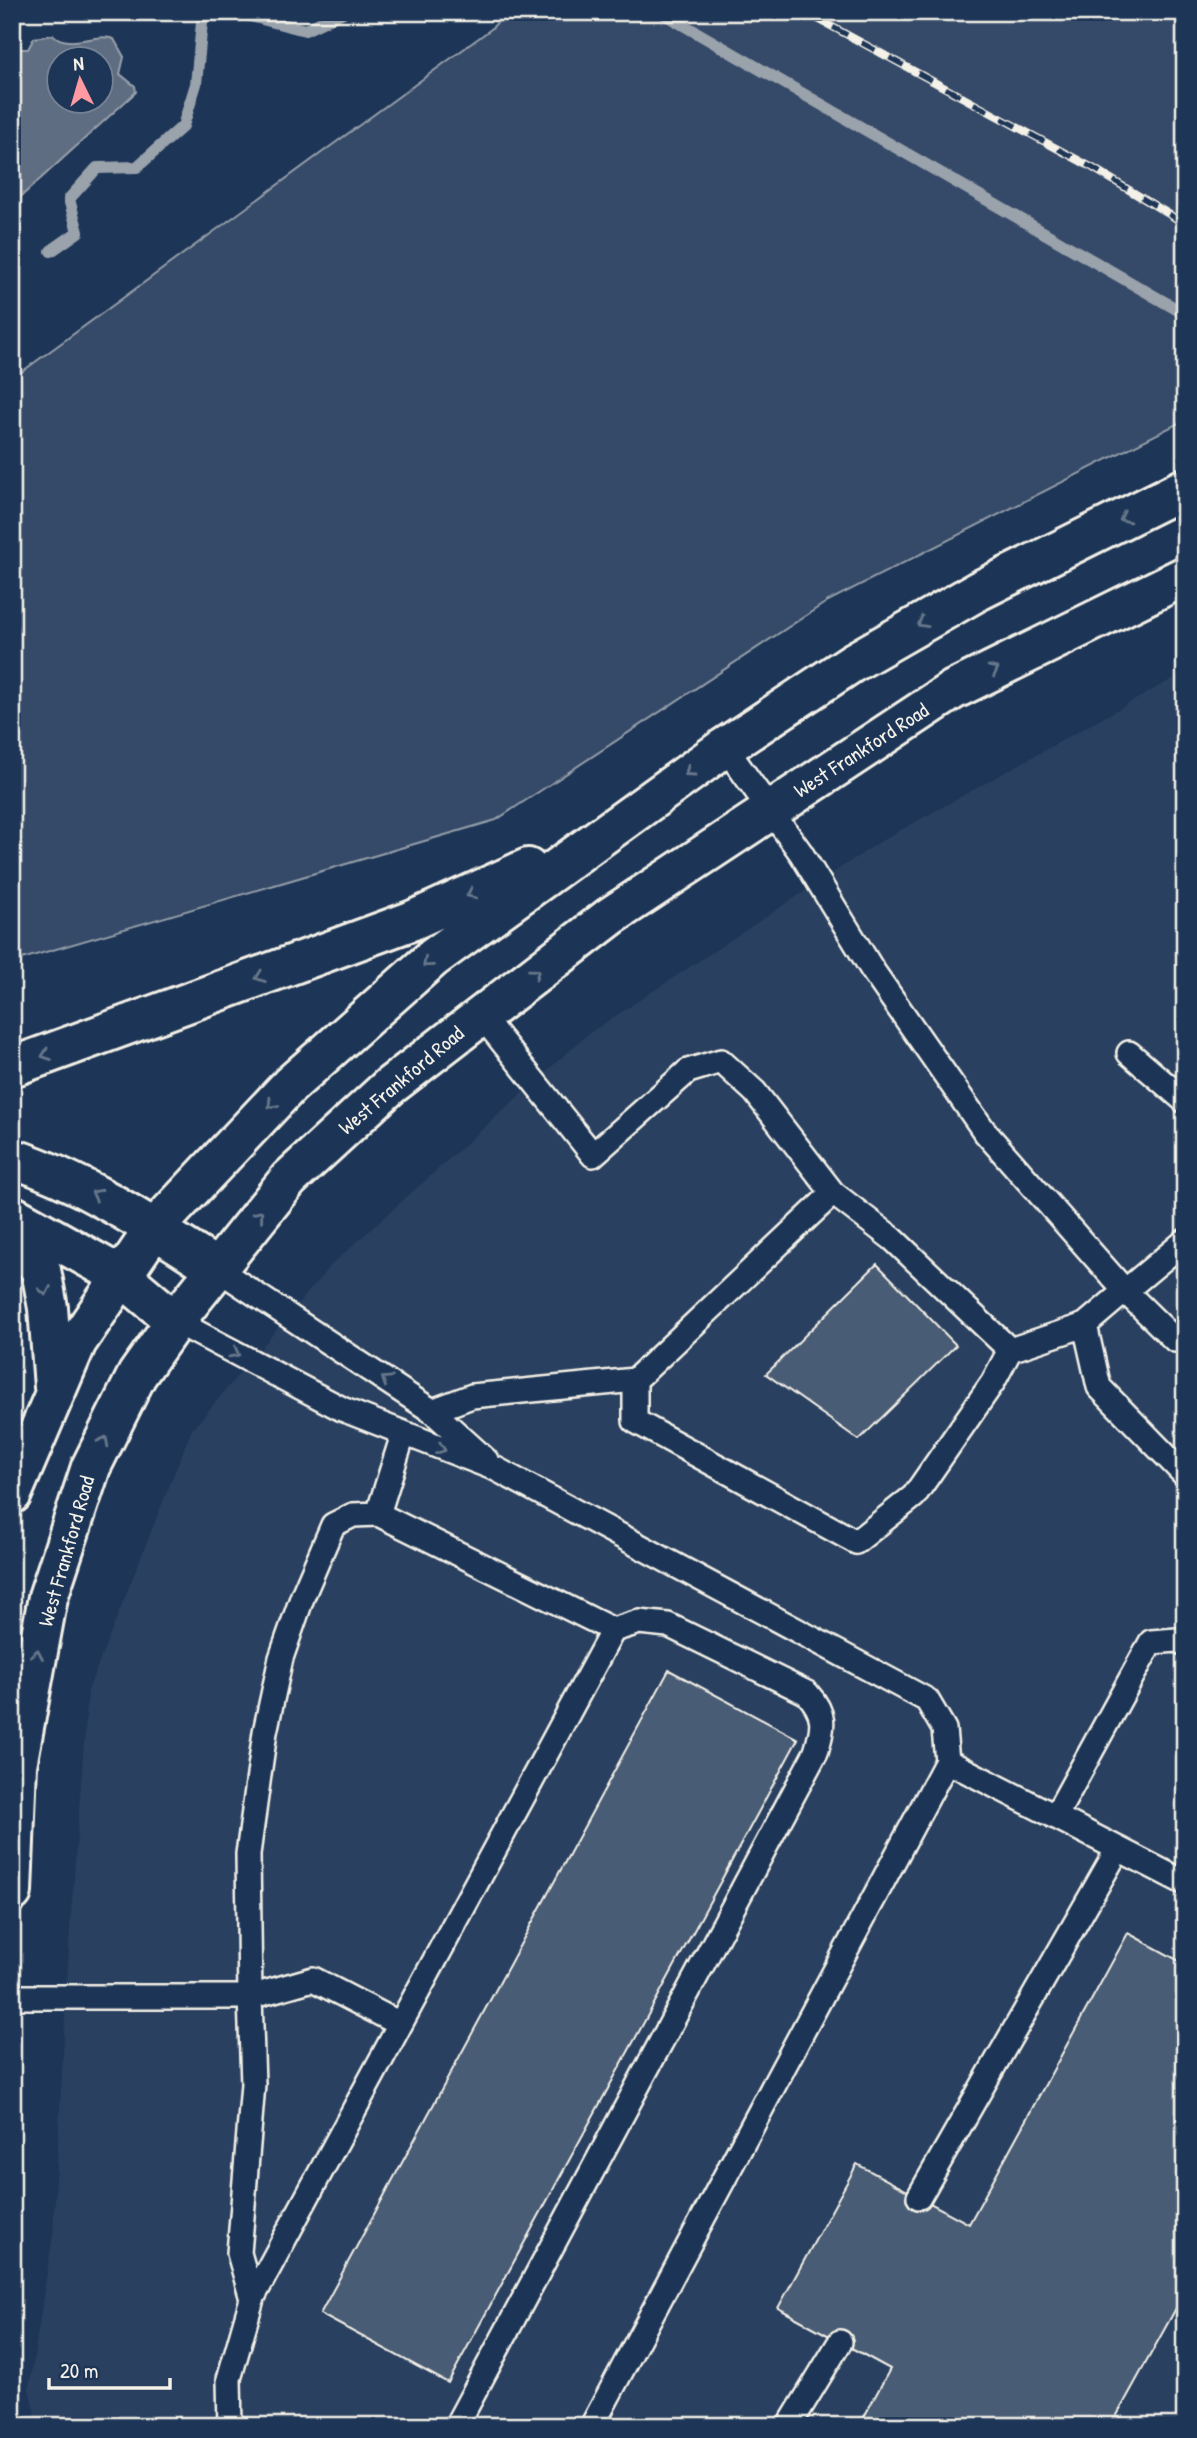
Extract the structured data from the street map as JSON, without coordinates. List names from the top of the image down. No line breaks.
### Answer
{"streets":{"main road":["West Frankford Road"]},"scale_bar":"20 m","north":"top"}
